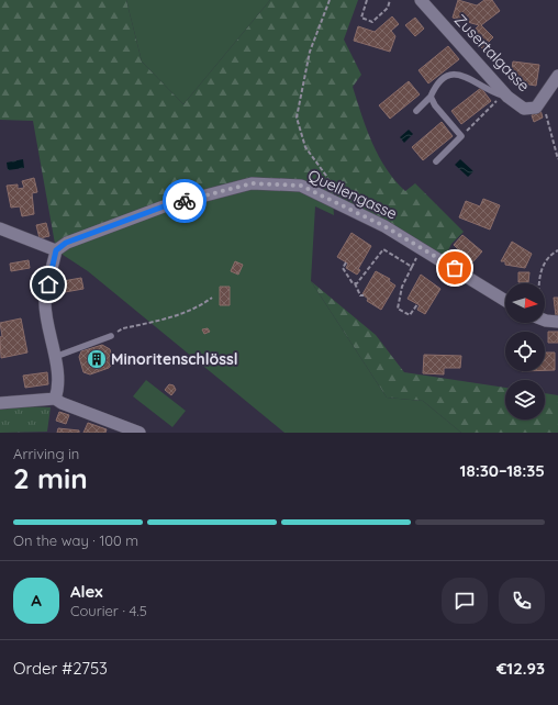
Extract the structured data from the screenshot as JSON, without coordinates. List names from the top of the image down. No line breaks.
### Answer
{"streets":{"street":["Zusertalgasse","Quellengasse"]},"places":{"building":["Minoritenschlössl"]},"north":"right","page":{"heading":["2 min","Arriving in","18:30–18:35"],"panel":["Alex","Courier · 4.5","Order #2753","€12.93"],"bar":"On the way · 100 m","round":"A"}}
